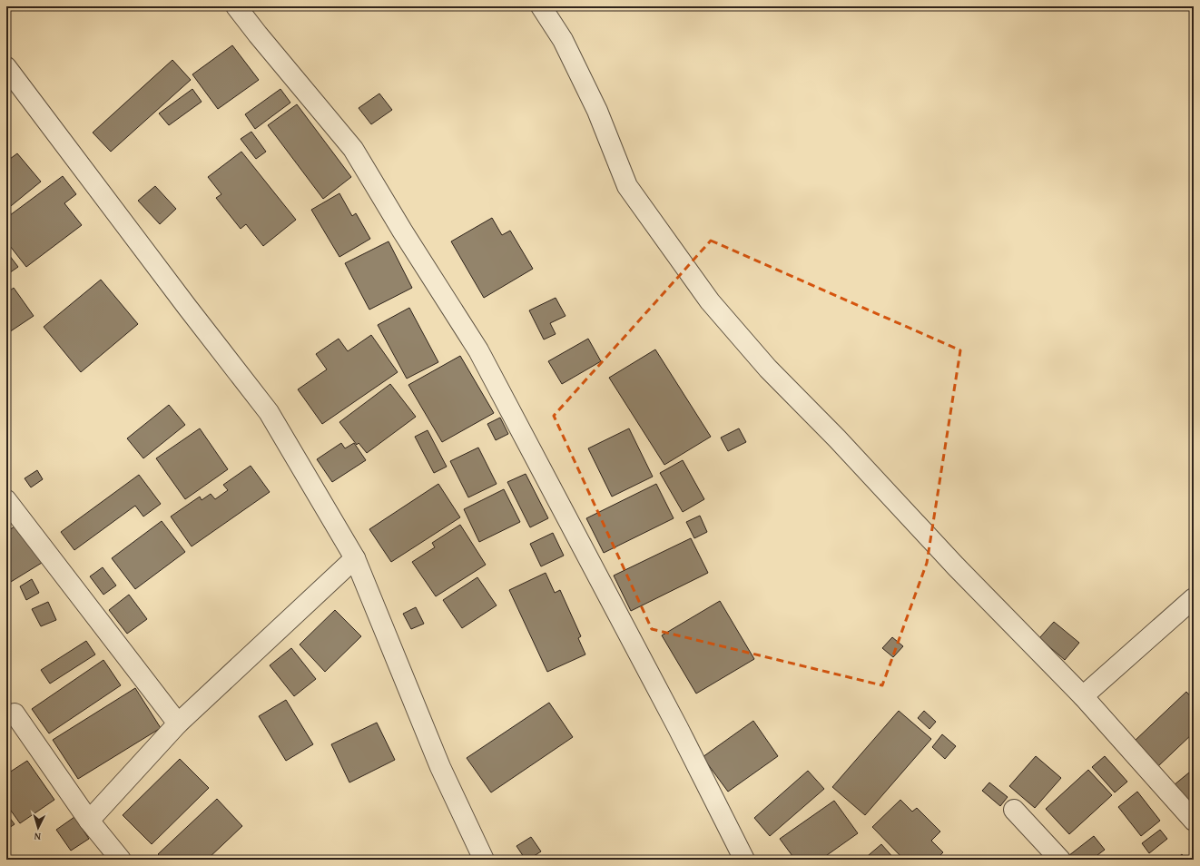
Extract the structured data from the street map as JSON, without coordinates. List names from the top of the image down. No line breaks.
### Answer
{"north":"bottom"}
